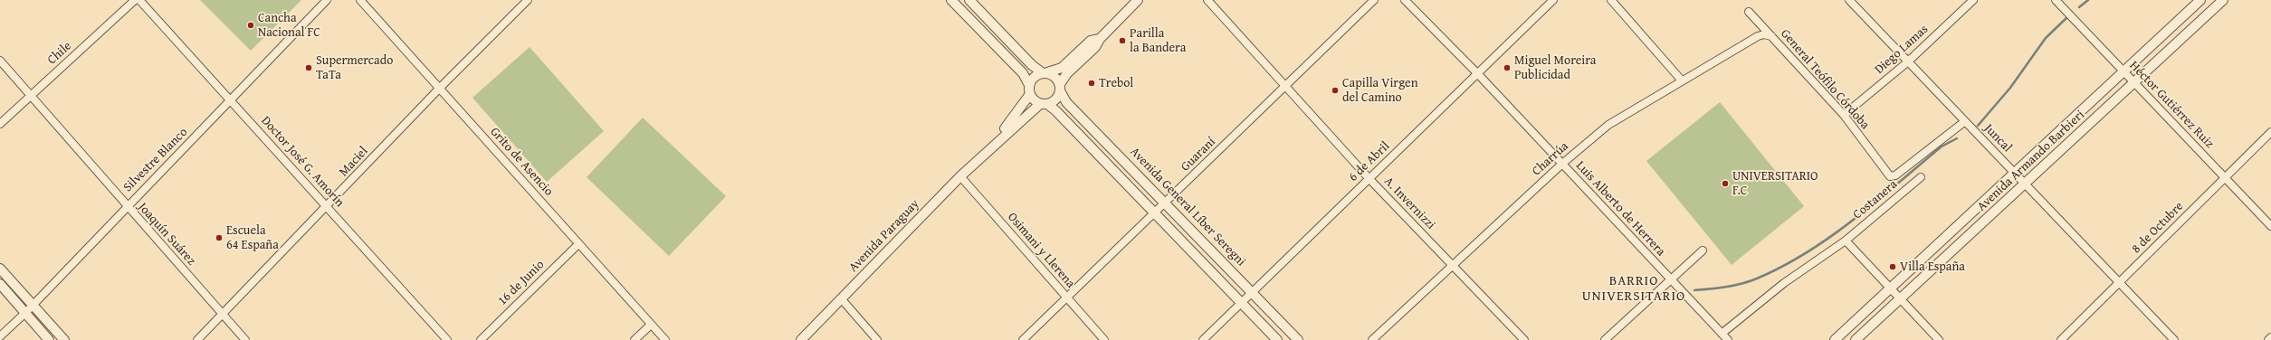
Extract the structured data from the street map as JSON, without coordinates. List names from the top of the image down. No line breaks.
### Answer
{"streets":{"street":["Diego Lamas","Chile","General Teófilo Córdoba","Héctor Gutiérrez Ruiz","Juncal","Guaraní","Charrúa","Silvestre Blanco","Avenida Armando Barbieri","Doctor José G. Amorín","Maciel","Grito de Asencio","6 de Abril","Costanera","A. Invernizzi","Avenida General Líber Seregni","Luis Alberto de Herrera","8 de Octubre","Joaquín Suárez","Avenida Paraguay","Osimani y Llerena","16 de Junio"]},"crossings":[["Diego Lamas","General Teófilo Córdoba"],["Diego Lamas","Juncal"],["Chile","Joaquín Suárez"],["General Teófilo Córdoba","Juncal"],["General Teófilo Córdoba","Charrúa"],["Héctor Gutiérrez Ruiz","Avenida Armando Barbieri"],["Héctor Gutiérrez Ruiz","8 de Octubre"],["Juncal","Avenida Armando Barbieri"],["Juncal","8 de Octubre"],["Guaraní","A. Invernizzi"],["Guaraní","Avenida General Líber Seregni"],["Guaraní","Osimani y Llerena"],["Charrúa","A. Invernizzi"],["Charrúa","Luis Alberto de Herrera"],["Silvestre Blanco","Doctor José G. Amorín"],["Silvestre Blanco","Joaquín Suárez"],["Doctor José G. Amorín","Maciel"],["Maciel","Grito de Asencio"],["Maciel","Joaquín Suárez"],["Grito de Asencio","16 de Junio"],["6 de Abril","A. Invernizzi"],["6 de Abril","Avenida General Líber Seregni"],["6 de Abril","Luis Alberto de Herrera"],["Costanera","Luis Alberto de Herrera"],["Avenida General Líber Seregni","Avenida Paraguay"],["Avenida Paraguay","Osimani y Llerena"]],"districts":["BARRIO UNIVERSITARIO"],"places":["Cancha Nacional FC","Parilla la Bandera","Supermercado TaTa","Miguel Moreira Publicidad","Trebol","Capilla Virgen del Camino","UNIVERSITARIO F.C","Escuela 64 España","Villa España"]}
